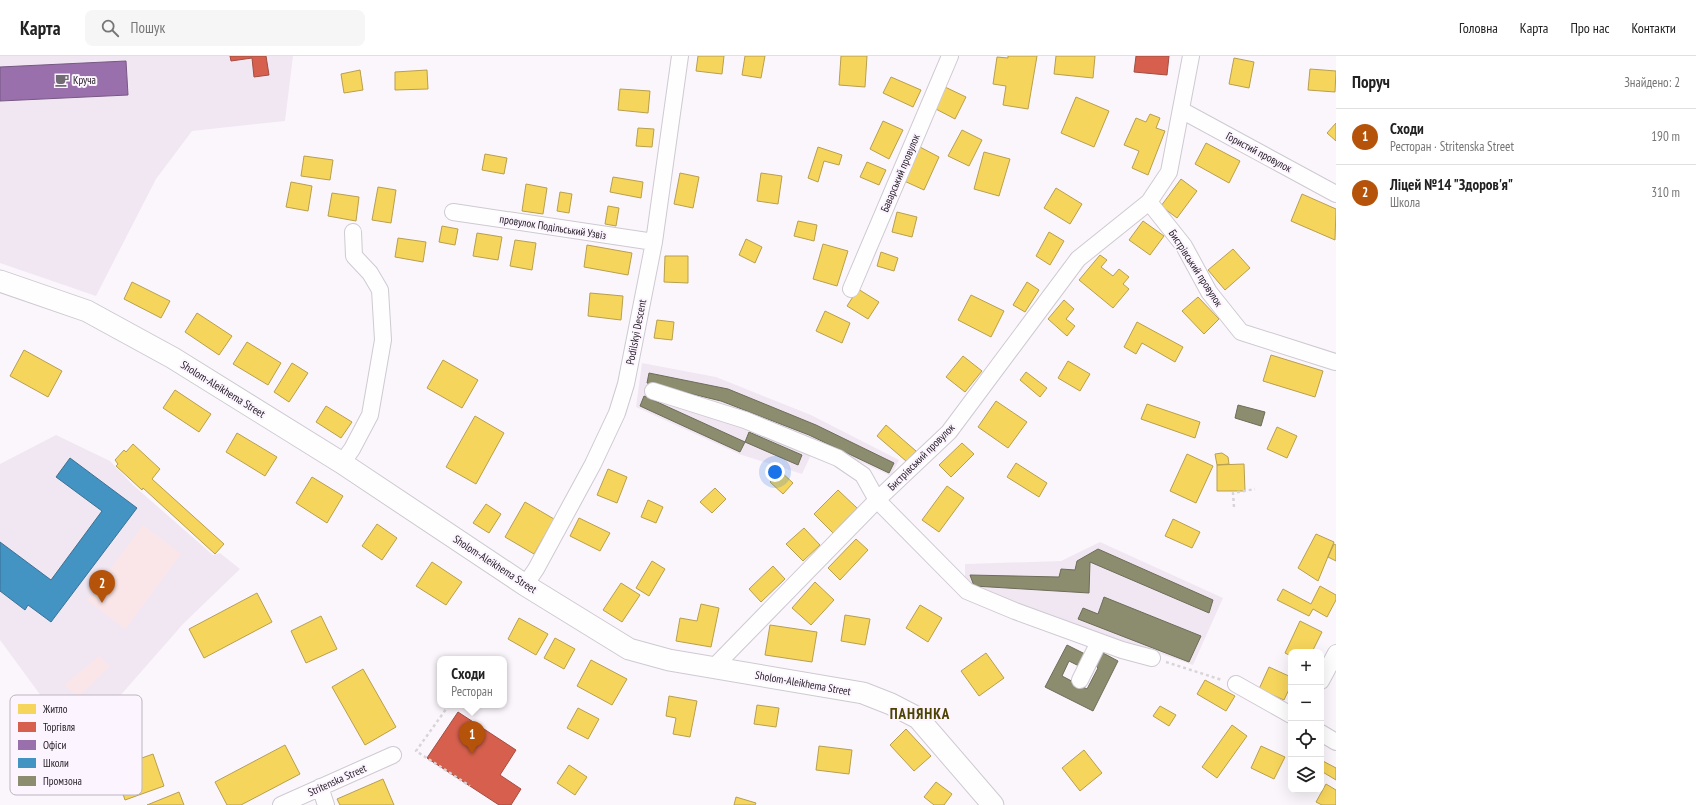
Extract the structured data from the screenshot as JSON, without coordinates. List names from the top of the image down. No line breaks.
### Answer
{"streets":{"main road":["Sholom-Aleikhema Street"],"street":["Гористий провулок","Баварський провулок","провулок Подільський Узвіз","Бистрівський провулок","Podilskyi Descent","Stritenska Street"]},"crossings":[["Гористий провулок","Бистрівський провулок"],["провулок Подільський Узвіз","Podilskyi Descent"],["Бистрівський провулок","Sholom-Aleikhema Street"],["Podilskyi Descent","Sholom-Aleikhema Street"]],"districts":["ПАНЯНКА"],"places":{"cafe":["Круча"]},"legend":["Житло","Торгівля","Офіси","Школи","Промзона"],"page":{"header":"Карта","search":"Пошук","nav":["Головна","Карта","Про нас","Контакти"],"heading":["Поруч","Знайдено: 2"],"list":[{"mark":"1","name":"Сходи","note":"Ресторан · Stritenska Street","value":"190 m"},{"mark":"2","name":"Ліцей №14 \"Здоров'я\"","note":"Школа","value":"310 m"}],"pins":["2","1"],"map_buttons":["+","−"],"popup":["Сходи","Ресторан"]}}
